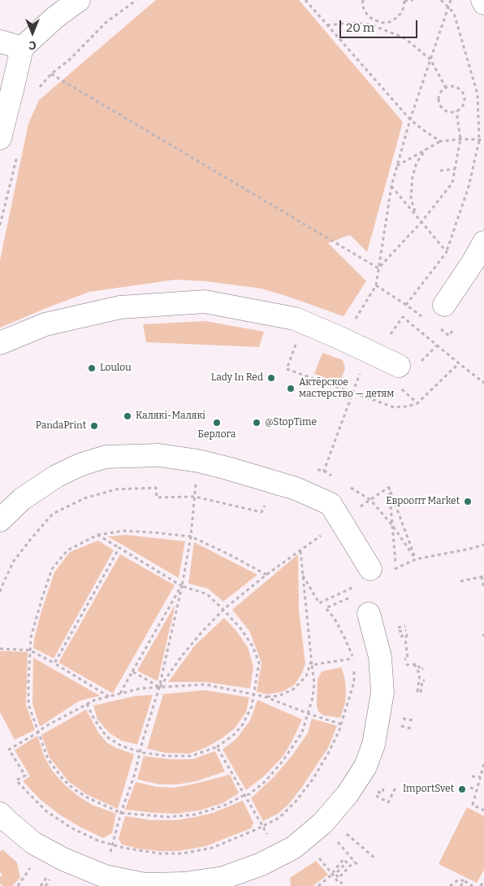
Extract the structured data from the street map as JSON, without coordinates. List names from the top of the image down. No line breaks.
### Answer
{"places":["Loulou","Lady In Red","Актёрское мастерство — детям","Калякі-Малякі","Берлога","@StopTime","PandaPrint","Евроопт Market","ImportSvet"],"scale_bar":"20 m","north":"bottom"}
